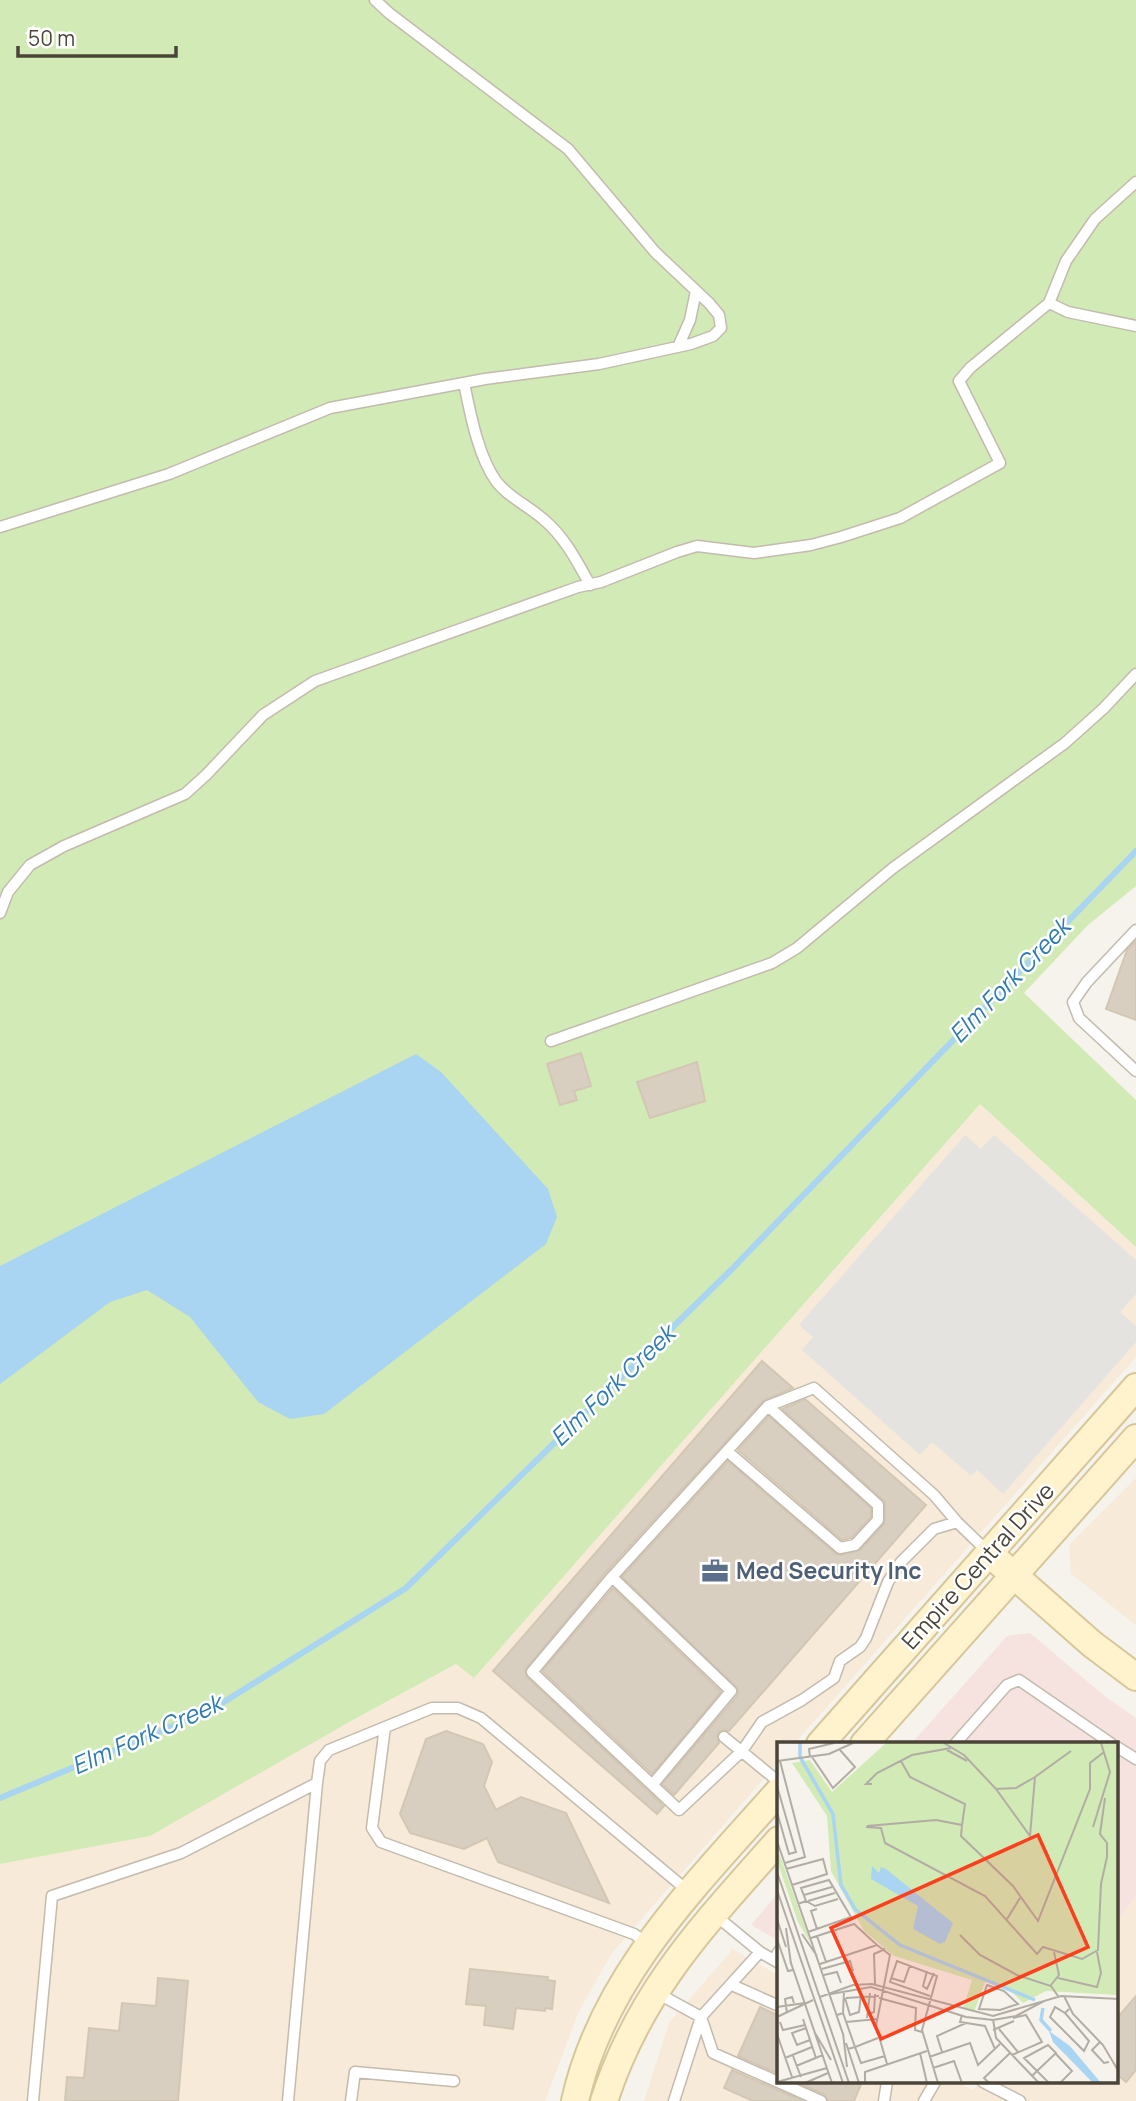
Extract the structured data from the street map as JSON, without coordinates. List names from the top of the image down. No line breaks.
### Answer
{"streets":{"street":["Empire Central Drive"]},"water":["Elm Fork Creek"],"places":{"office":["Med Security Inc"]},"scale_bar":"50 m"}
